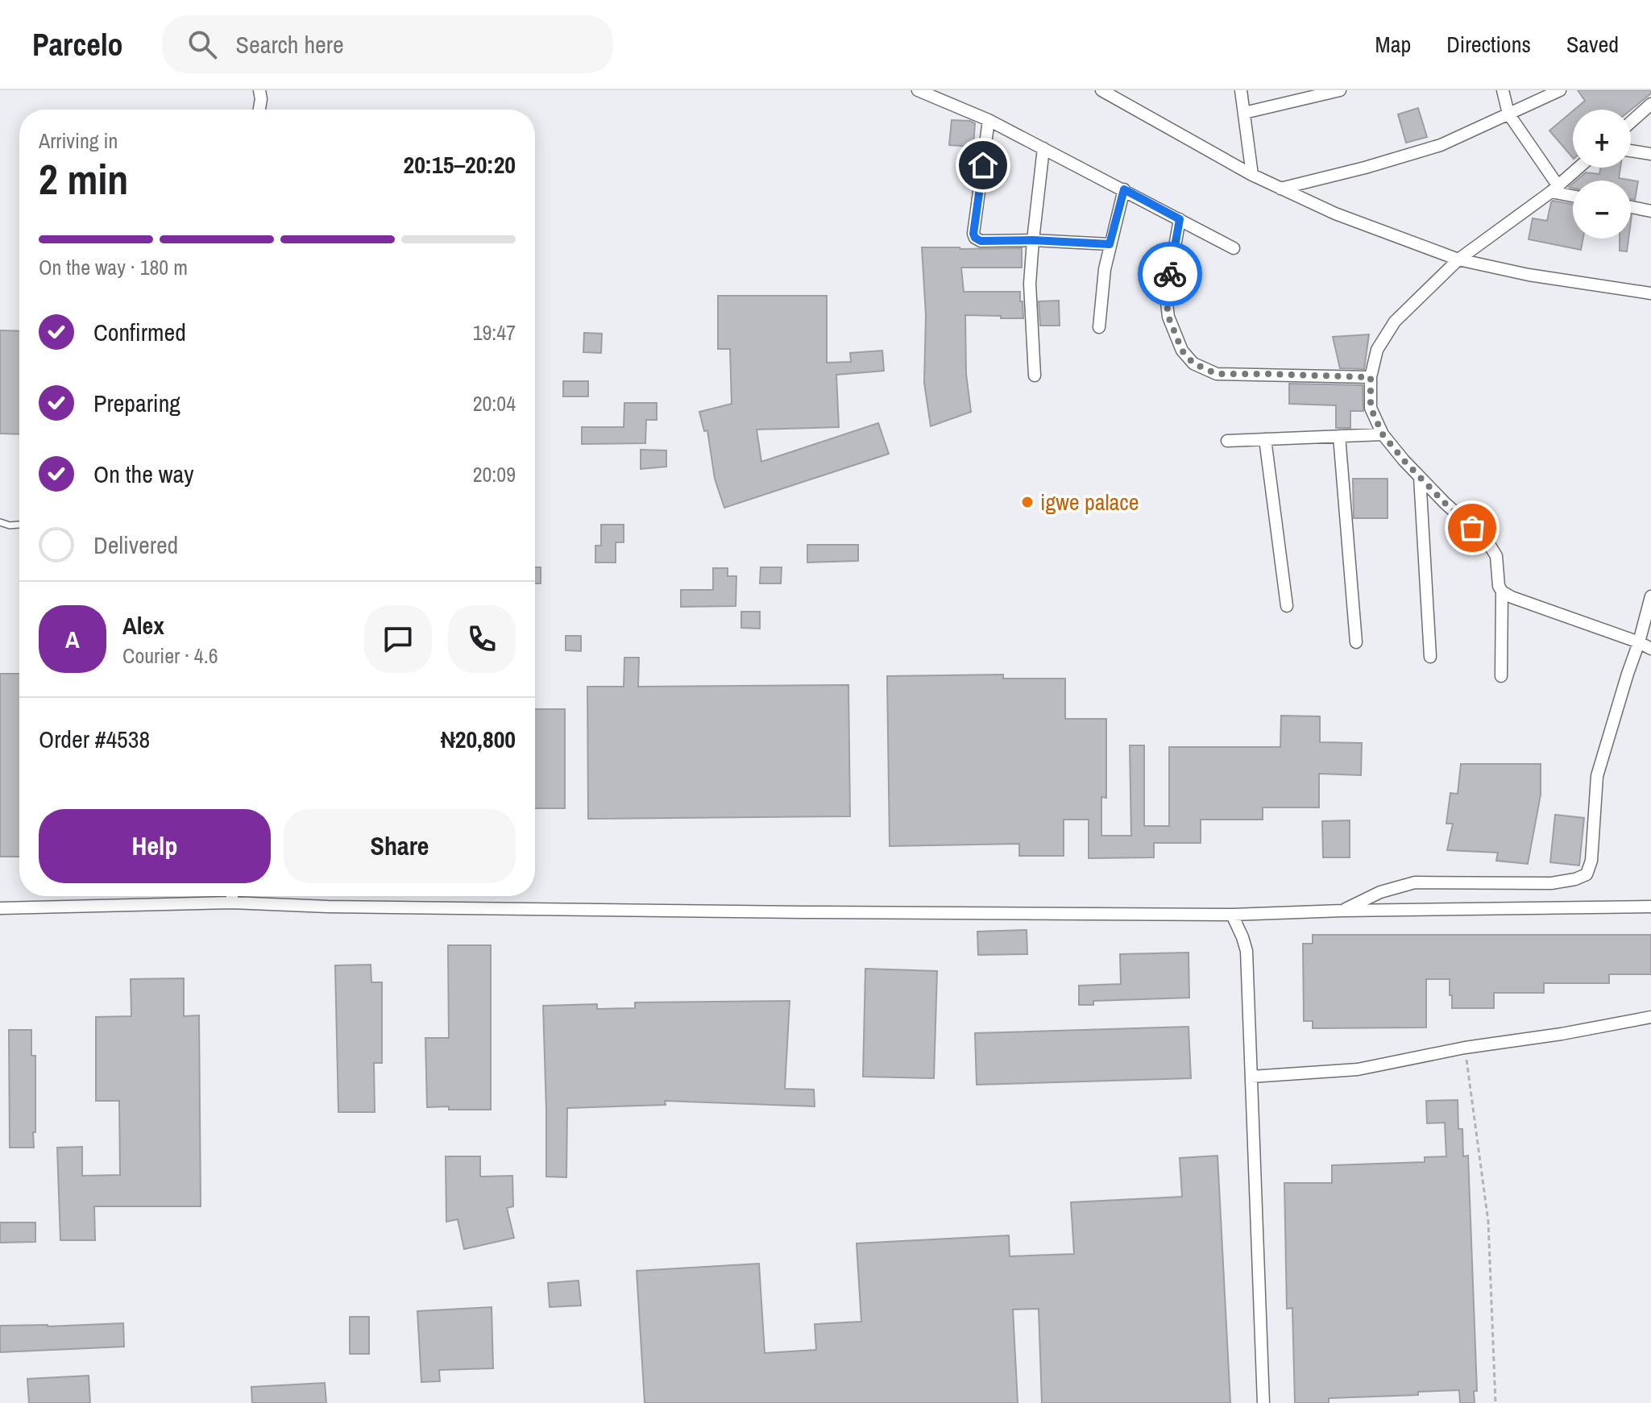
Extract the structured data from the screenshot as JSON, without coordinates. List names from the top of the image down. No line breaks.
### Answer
{"places":["igwe palace"],"page":{"header":"Parcelo","search":"Search here","nav":["Map","Directions","Saved"],"map_buttons":["+","−"],"heading":["2 min","Arriving in","20:15–20:20"],"panel":["Alex","Courier · 4.6","Order #4538","₦20,800"],"bar":"On the way · 180 m","list":[["Confirmed","19:47"],["Preparing","20:04"],["On the way","20:09"],"Delivered"],"round":"A","buttons":["Help","Share"]}}
